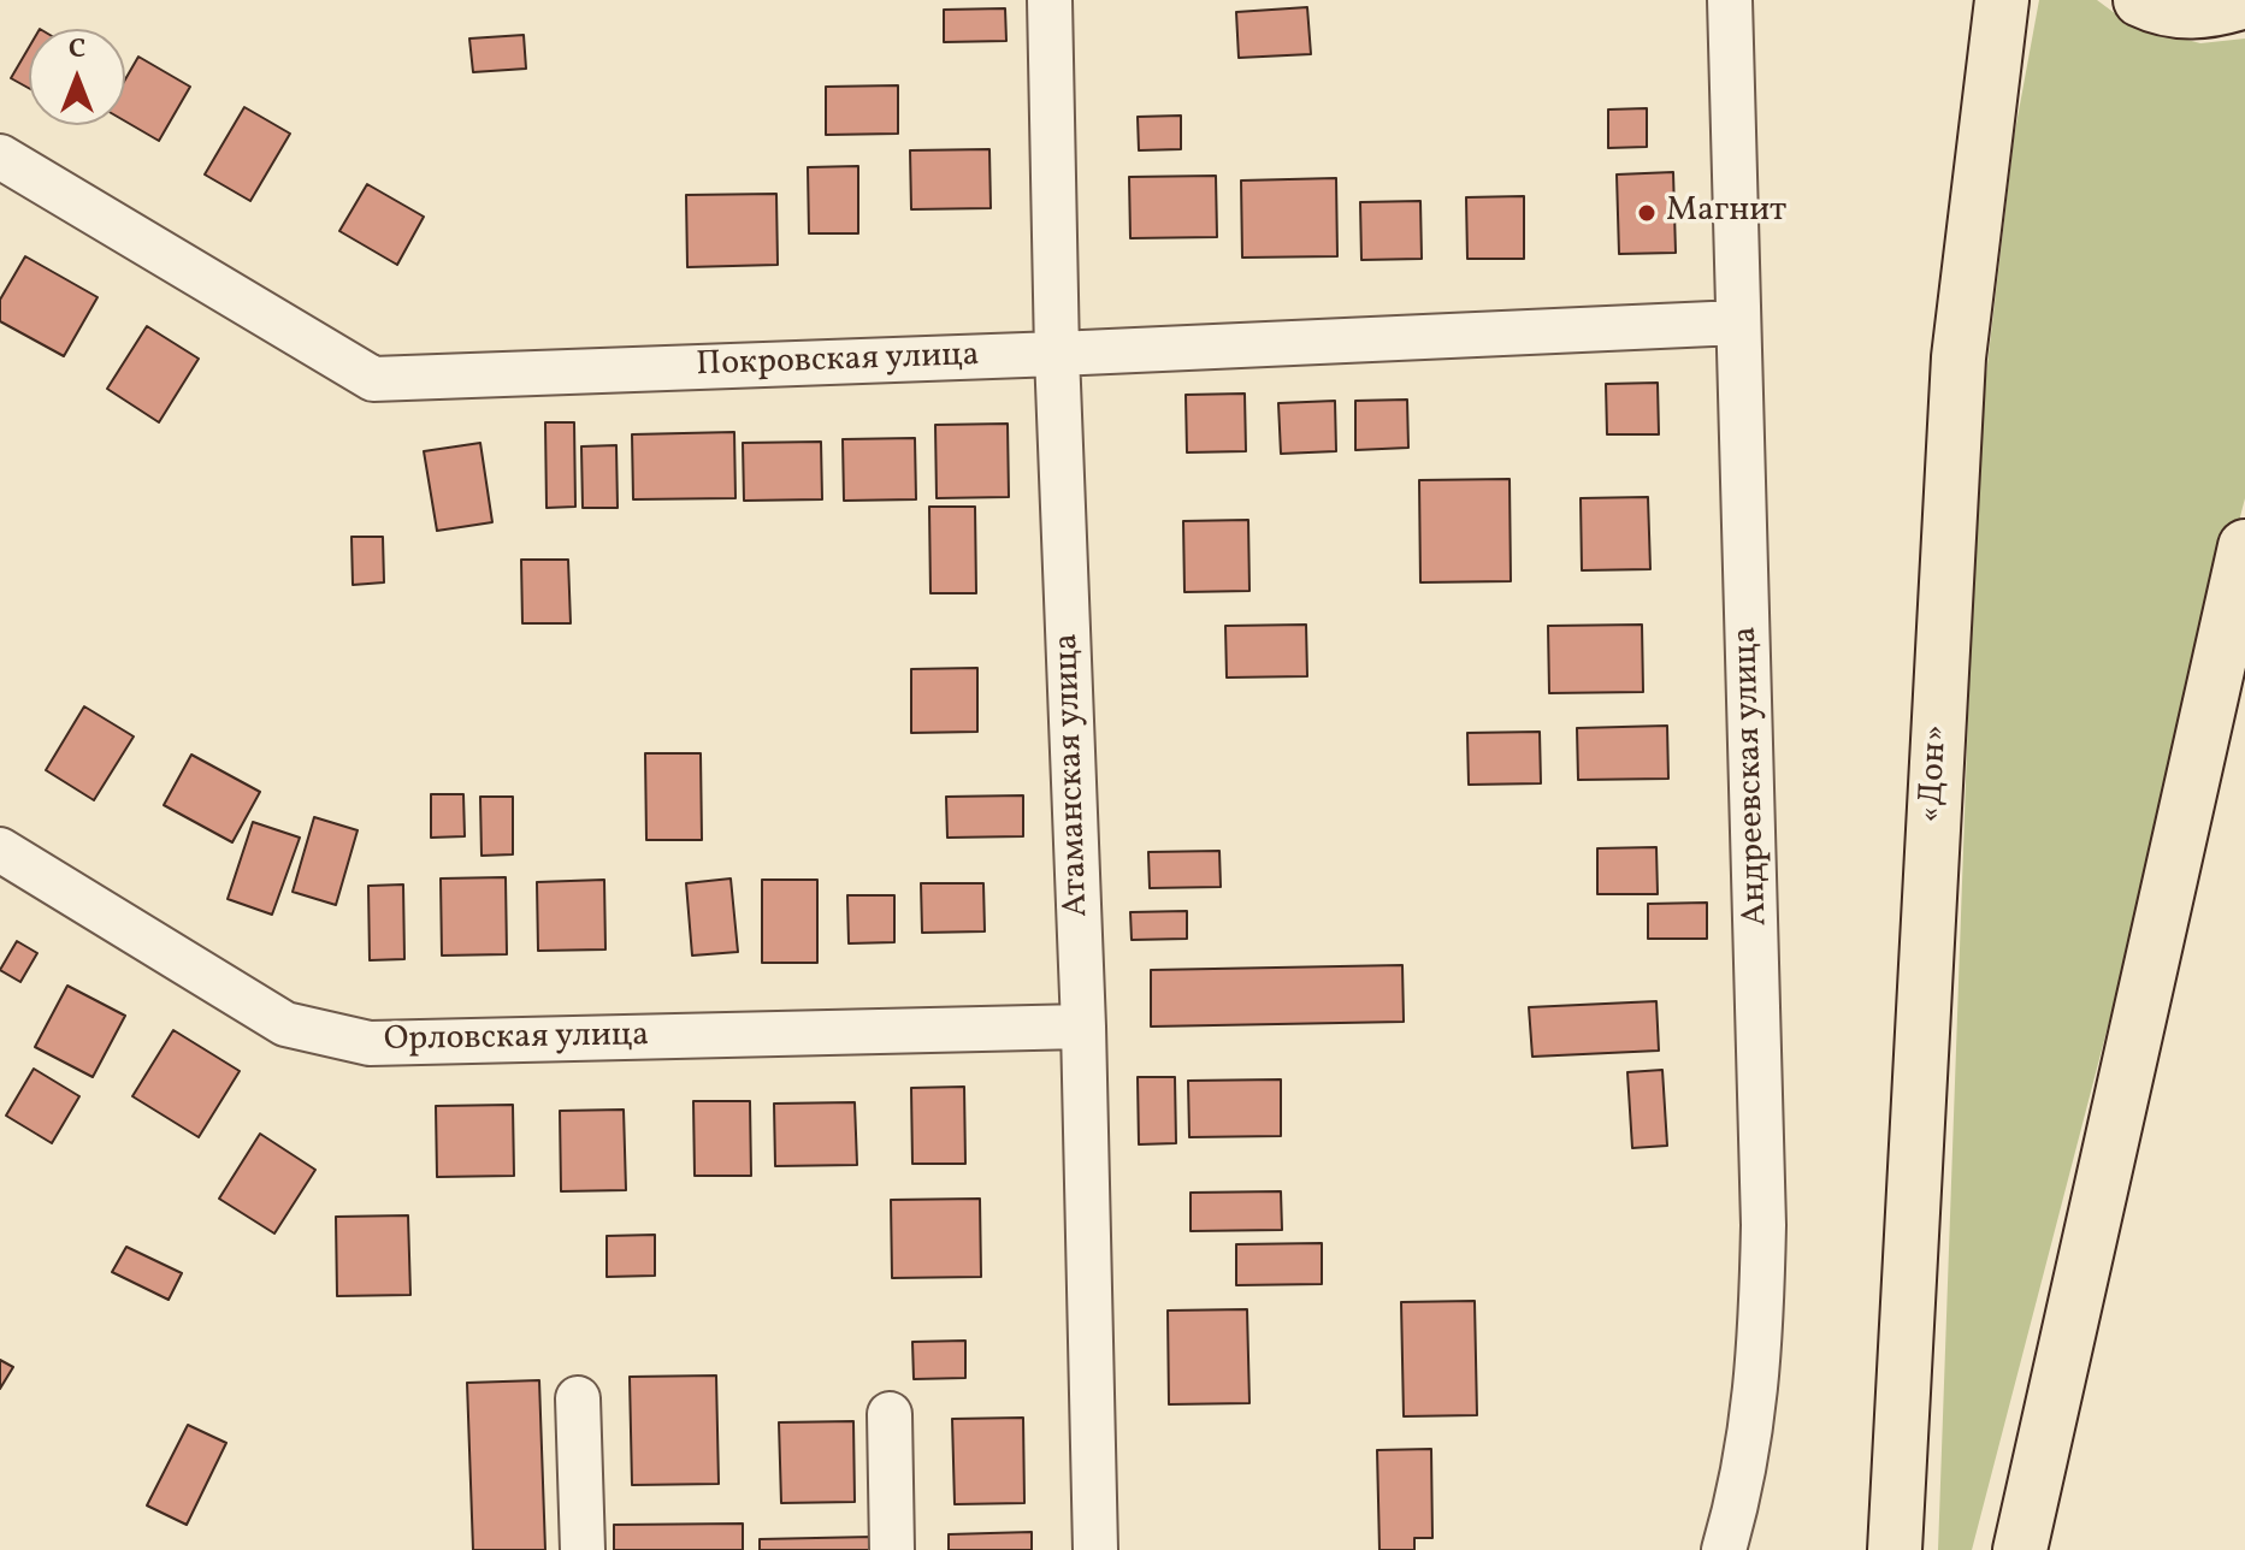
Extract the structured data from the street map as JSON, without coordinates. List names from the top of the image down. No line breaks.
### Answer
{"streets":{"highway":["«Дон»"],"street":["Покровская улица","Атаманская улица","Андреевская улица","Орловская улица"]},"crossings":[["Покровская улица","Атаманская улица"],["Покровская улица","Андреевская улица"],["Атаманская улица","Орловская улица"]],"places":["Магнит"],"north":"top"}
